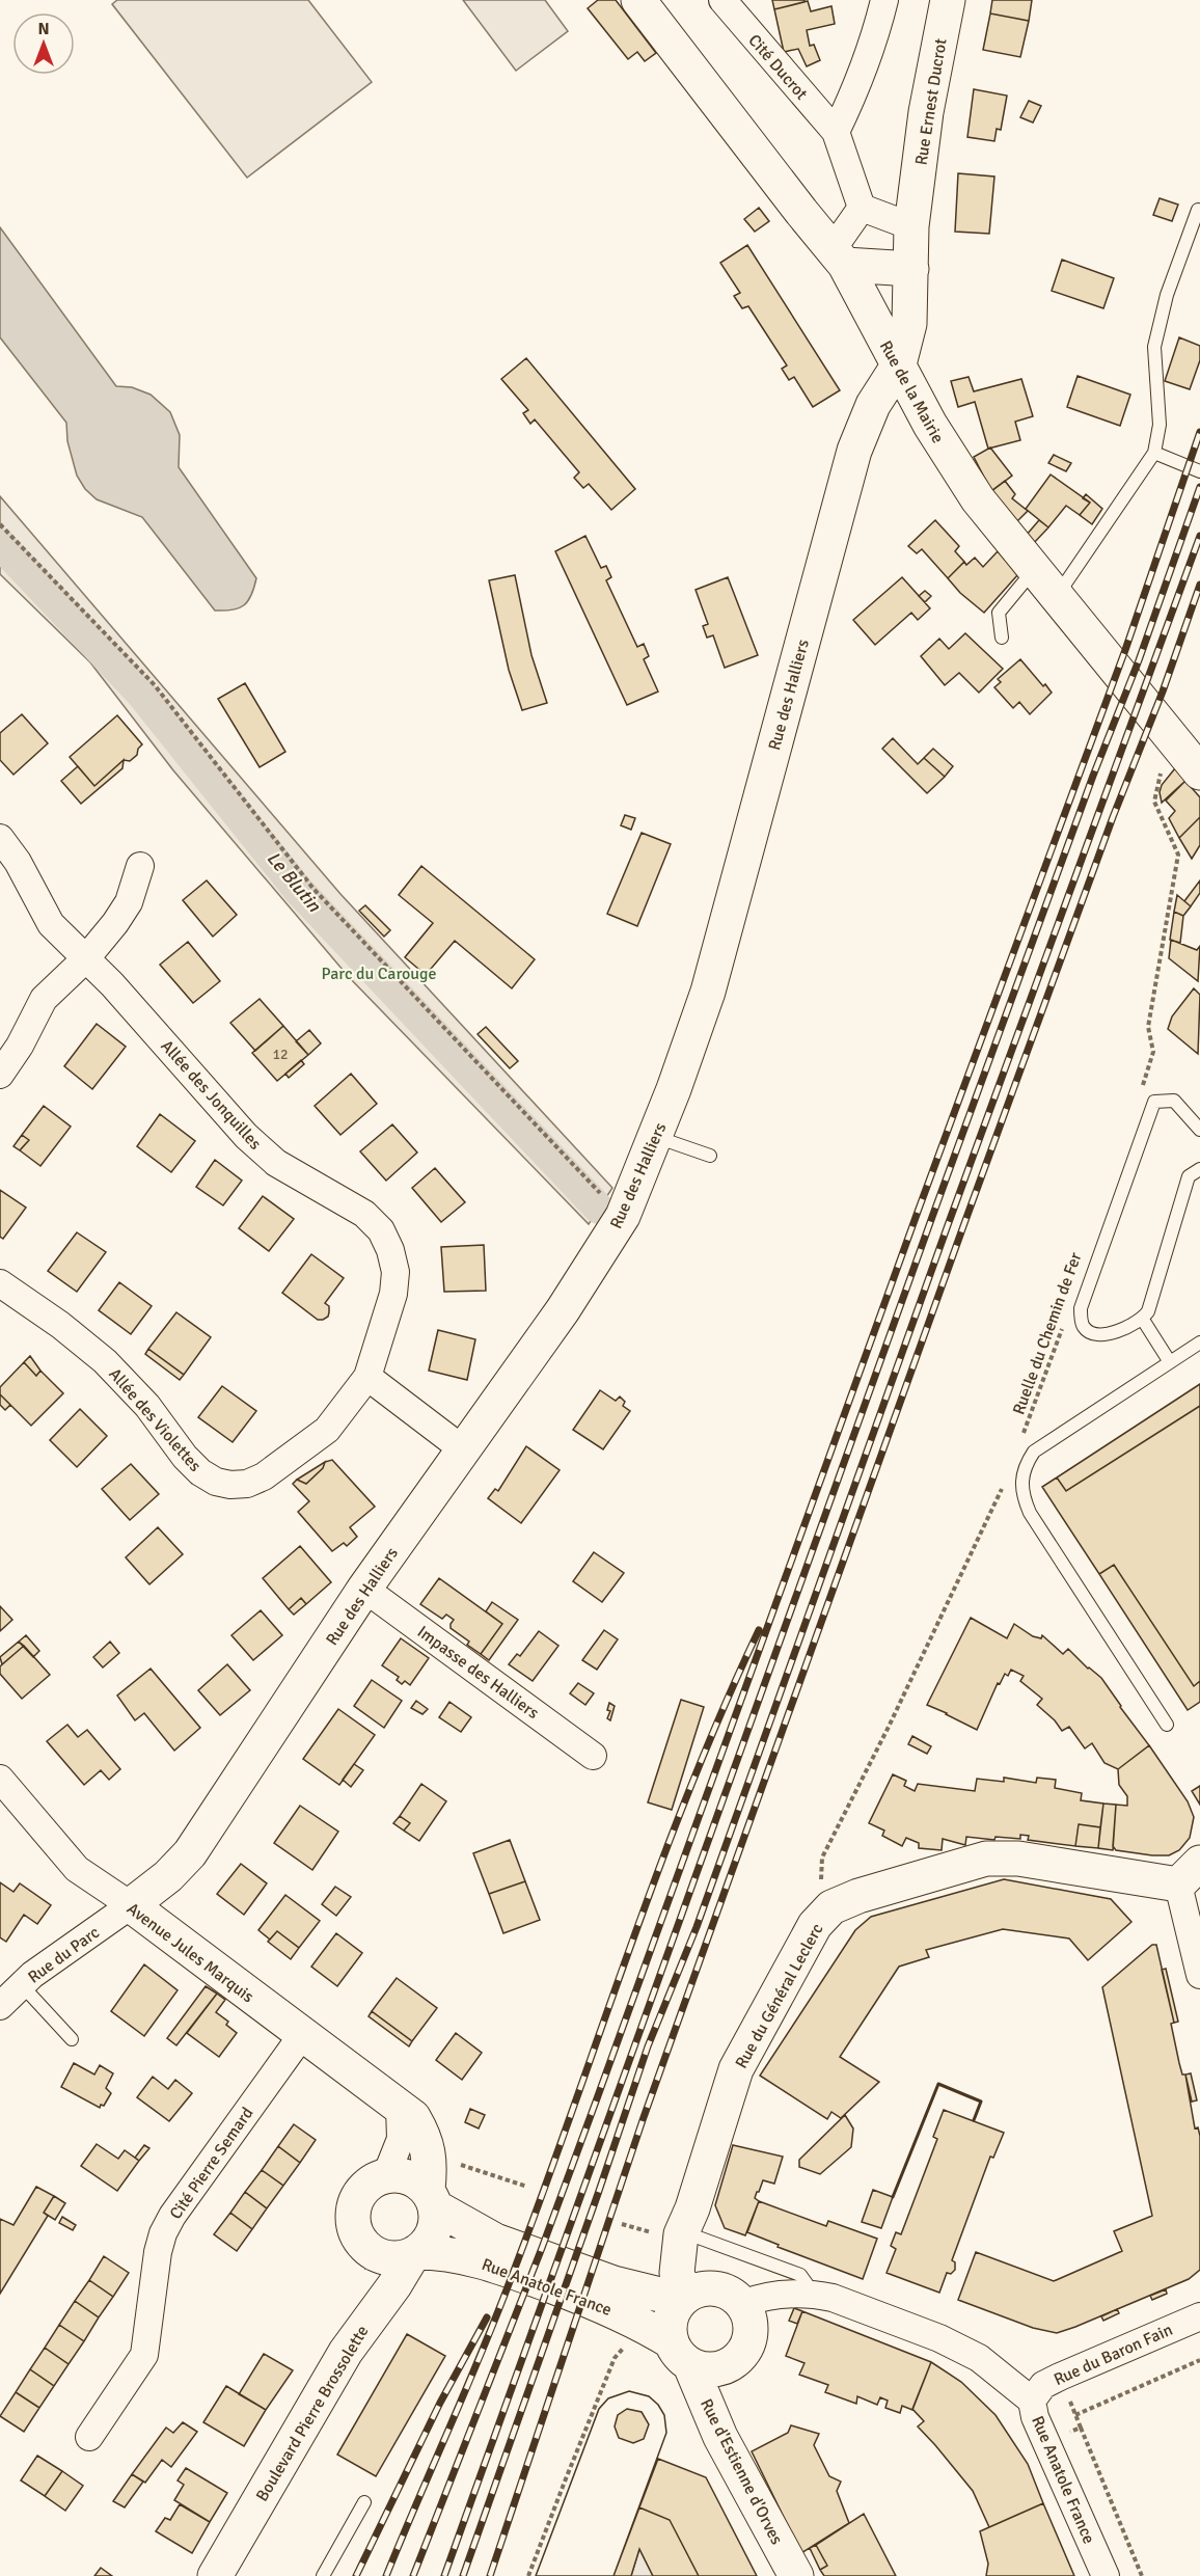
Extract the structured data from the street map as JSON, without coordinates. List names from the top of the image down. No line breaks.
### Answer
{"streets":{"main road":["Rue Ernest Ducrot","Rue de la Mairie","Rue des Halliers","Avenue Jules Marquis","Rue du Général Leclerc","Rue Anatole France","Boulevard Pierre Brossolette","Rue d'Estienne d'Orves"],"street":["Cité Ducrot","Allée des Jonquilles","Allée des Violettes","Impasse des Halliers","Rue du Parc","Cité Pierre Semard","Rue du Baron Fain"],"path":["Ruelle du Chemin de Fer"]},"crossings":[["Rue Ernest Ducrot","Rue des Halliers"],["Rue de la Mairie","Rue des Halliers"],["Rue des Halliers","Impasse des Halliers"],["Rue des Halliers","Avenue Jules Marquis"],["Rue des Halliers","Rue du Parc"],["Allée des Jonquilles","Allée des Violettes"],["Avenue Jules Marquis","Rue du Parc"],["Avenue Jules Marquis","Cité Pierre Semard"],["Avenue Jules Marquis","Rue Anatole France"],["Avenue Jules Marquis","Boulevard Pierre Brossolette"],["Rue du Général Leclerc","Rue Anatole France"],["Rue du Général Leclerc","Rue d'Estienne d'Orves"],["Rue Anatole France","Rue du Baron Fain"],["Rue Anatole France","Boulevard Pierre Brossolette"],["Rue Anatole France","Rue d'Estienne d'Orves"]],"water":["Le Blutin"],"parks":["Parc du Carouge"],"house_numbers":["12"],"north":"top"}
